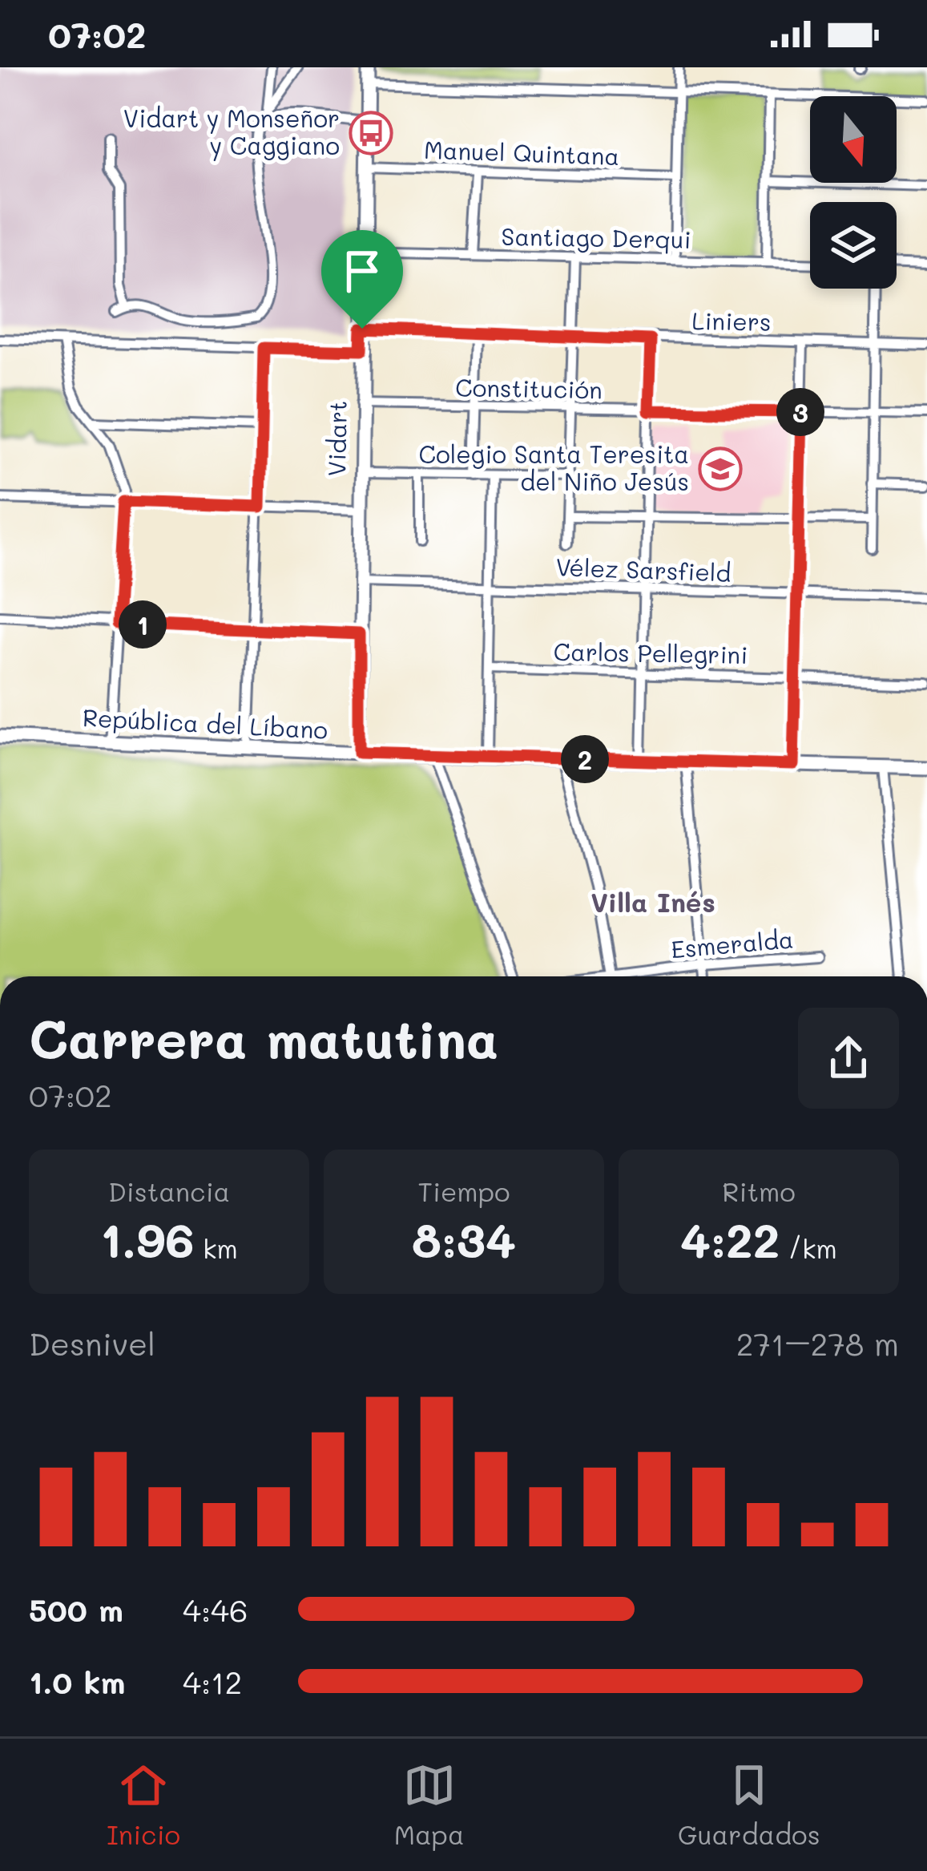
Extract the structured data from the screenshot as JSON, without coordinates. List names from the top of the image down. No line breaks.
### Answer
{"streets":{"main road":["Vidart","República del Líbano"],"street":["Manuel Quintana","Santiago Derqui","Liniers","Constitución","Vélez Sarsfield","Carlos Pellegrini","Esmeralda"]},"crossings":[["Manuel Quintana","Vidart"],["Santiago Derqui","Vidart"],["Liniers","Vidart"],["Constitución","Vidart"],["Vidart","Vélez Sarsfield"],["Vidart","República del Líbano"]],"districts":["Villa Inés"],"places":{"bus stop":["Vidart y Monseñor y Caggiano"],"school or university":["Colegio Santa Teresita del Niño Jesús"]},"north":"bottom","page":{"status":"07:02","pins":["3","1","2"],"heading":["Carrera matutina","07:02"],"stats":[["Distancia","1.96 km"],["Tiempo","8:34"],["Ritmo","4:22 /km"]],"chart":["Desnivel","271–278 m"],"list":[{"name":"500 m","note":"4:46"},{"name":"1.0 km","note":"4:12"}],"tabs":["Inicio","Mapa","Guardados"]}}
